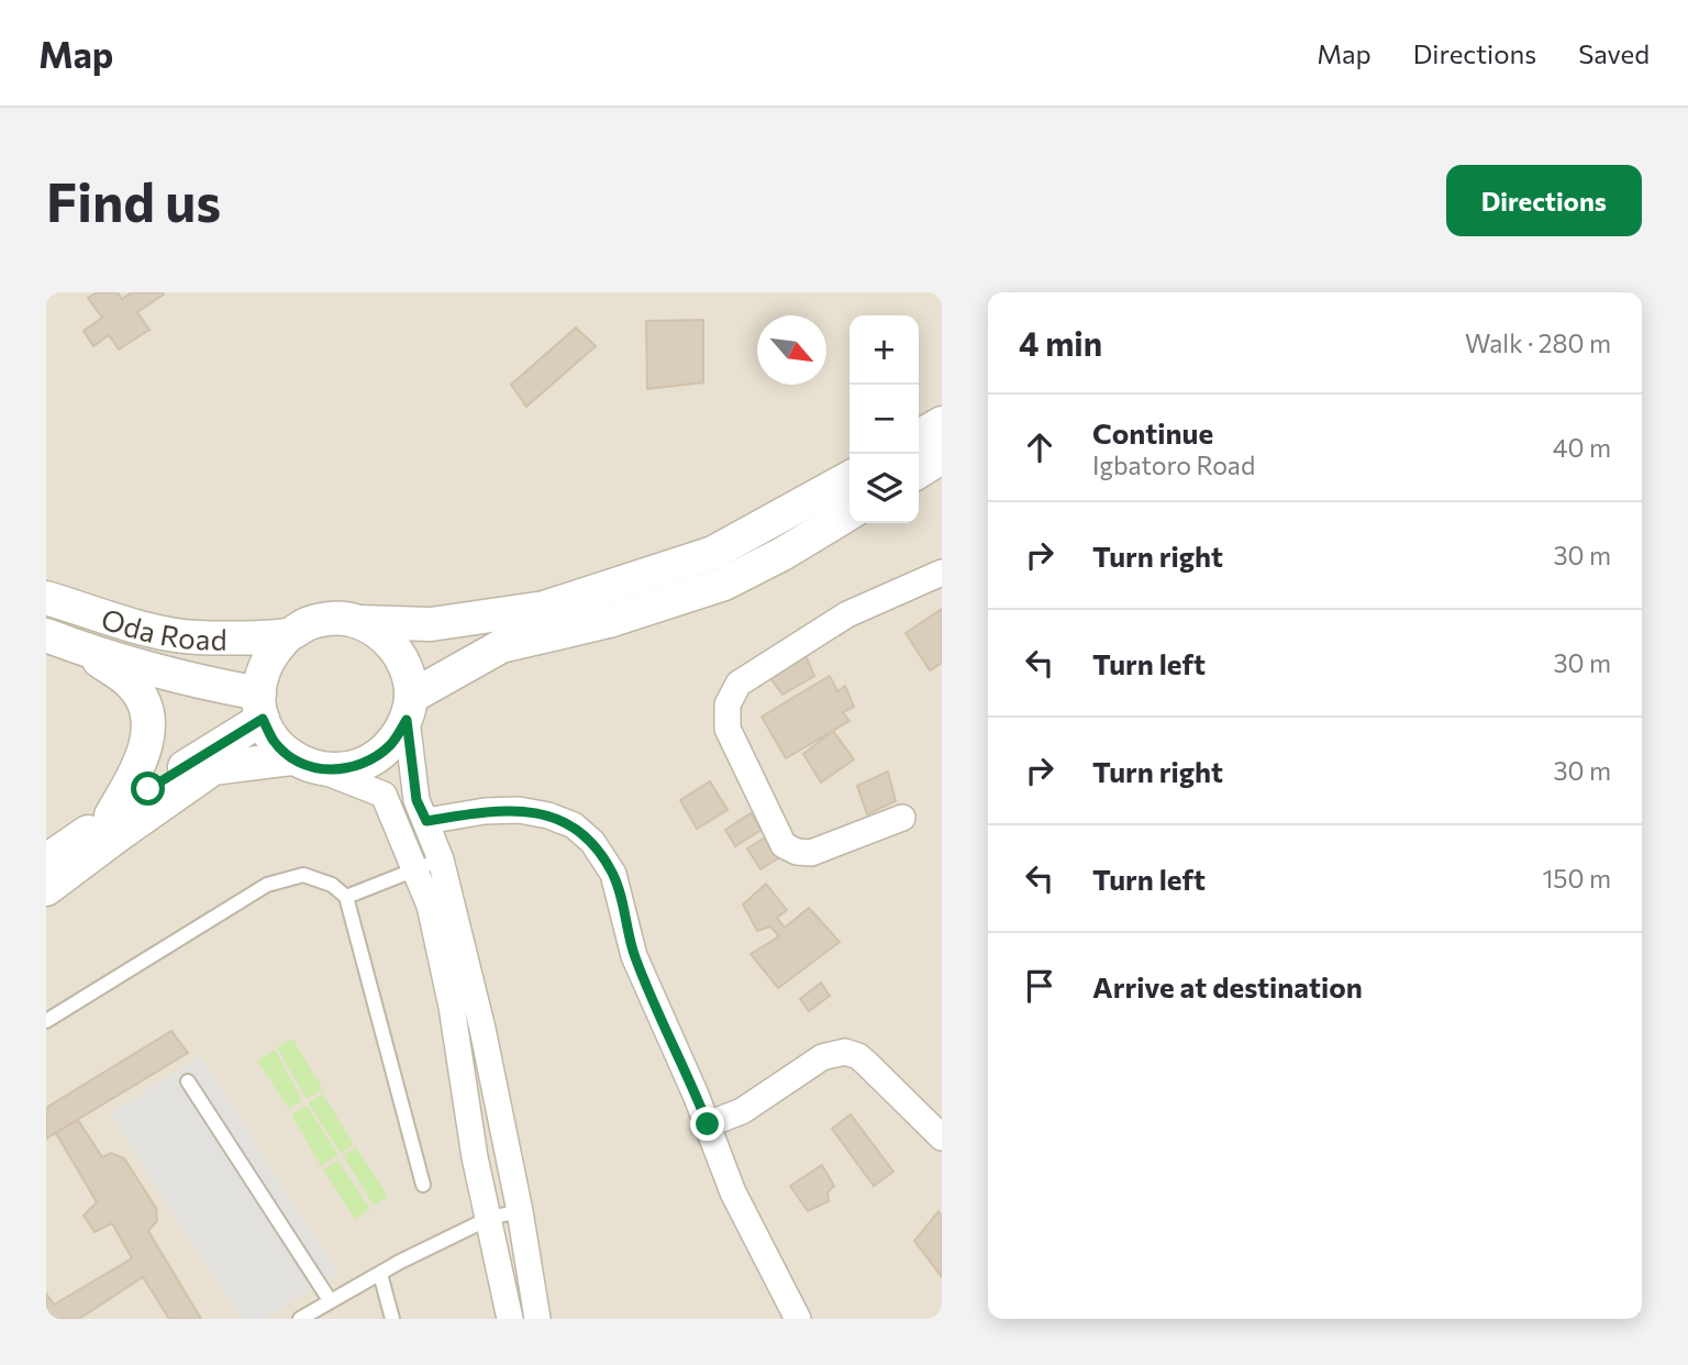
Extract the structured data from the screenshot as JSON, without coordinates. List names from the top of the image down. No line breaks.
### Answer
{"streets":{"street":["Oda Road"]},"north":"bottom right","page":{"header":"Map","nav":["Map","Directions","Saved"],"buttons":"Directions","title":"Find us","heading":["4 min","Walk · 280 m"],"map_buttons":["+","−"],"list":[["Continue","Igbatoro Road","40 m"],["Turn right","30 m"],["Turn left","30 m"],["Turn right","30 m"],["Turn left","150 m"],"Arrive at destination"]}}
